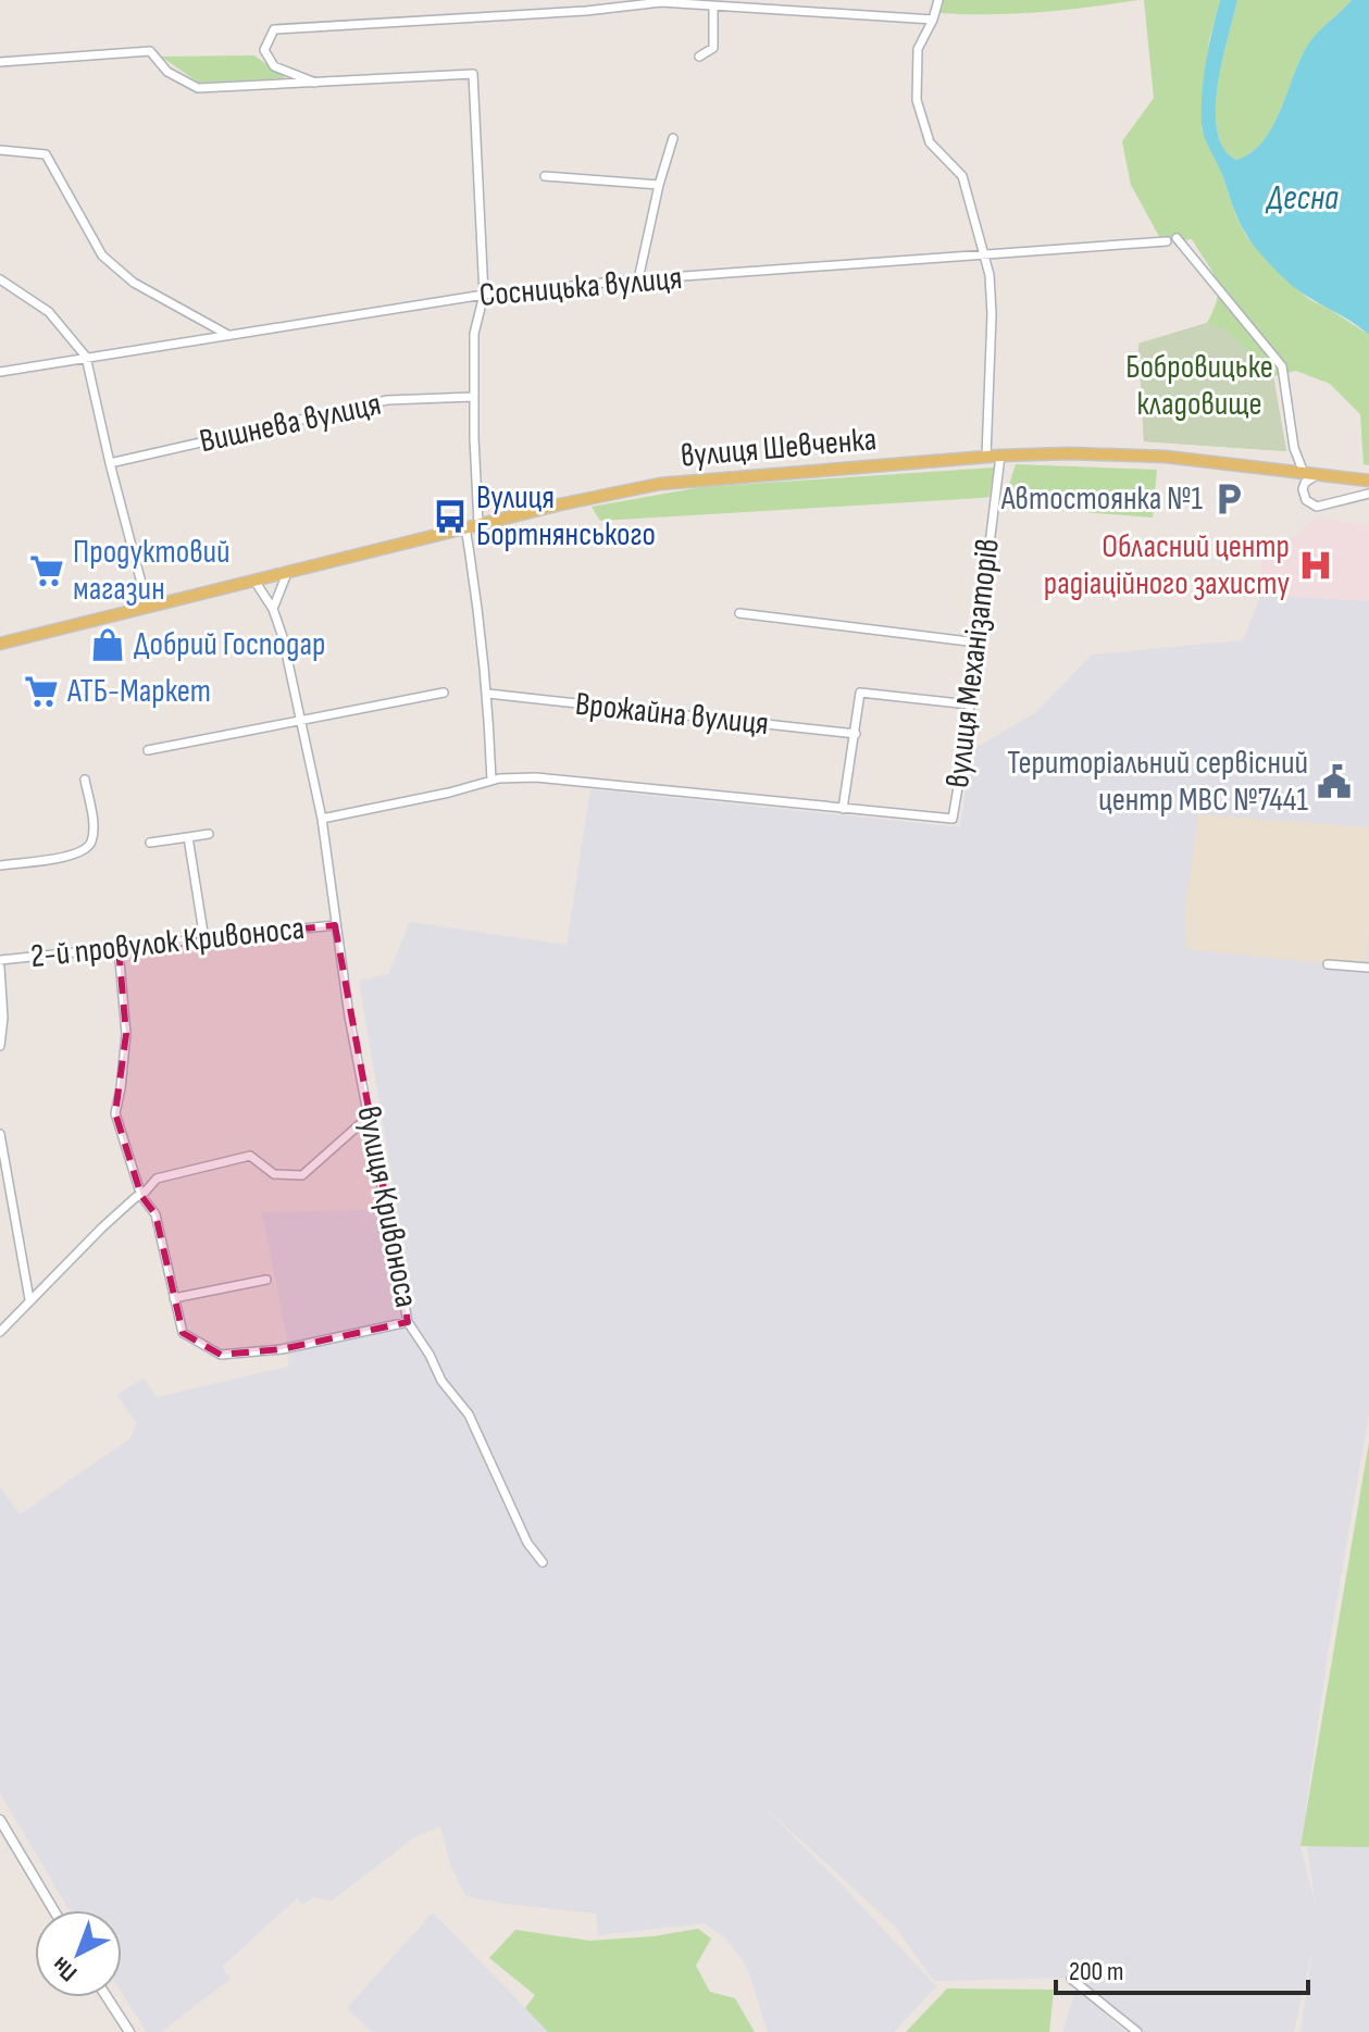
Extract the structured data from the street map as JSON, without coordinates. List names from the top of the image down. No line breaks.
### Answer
{"streets":{"main road":["вулиця Шевченка"],"street":["Сосницька вулиця","Вишнева вулиця","вулиця Механізаторів","Врожайна вулиця","2-й провулок Кривоноса","вулиця Кривоноса"]},"crossings":[["Сосницька вулиця","вулиця Шевченка"],["вулиця Шевченка","вулиця Механізаторів"],["вулиця Шевченка","вулиця Кривоноса"],["2-й провулок Кривоноса","вулиця Кривоноса"]],"water":["Десна"],"parks":["Бобровицьке кладовище"],"places":{"parking":["Автостоянка №1"],"bus stop":["Вулиця Бортнянського"],"hospital":["Обласний центр радіаційного захисту"],"supermarket":["Продуктовий магазин","АТБ-Маркет"],"shop":["Добрий Господар"],"public building":["Територіальний сервісний центр МВС №7441"]},"scale_bar":"200 m","north":"bottom left"}
